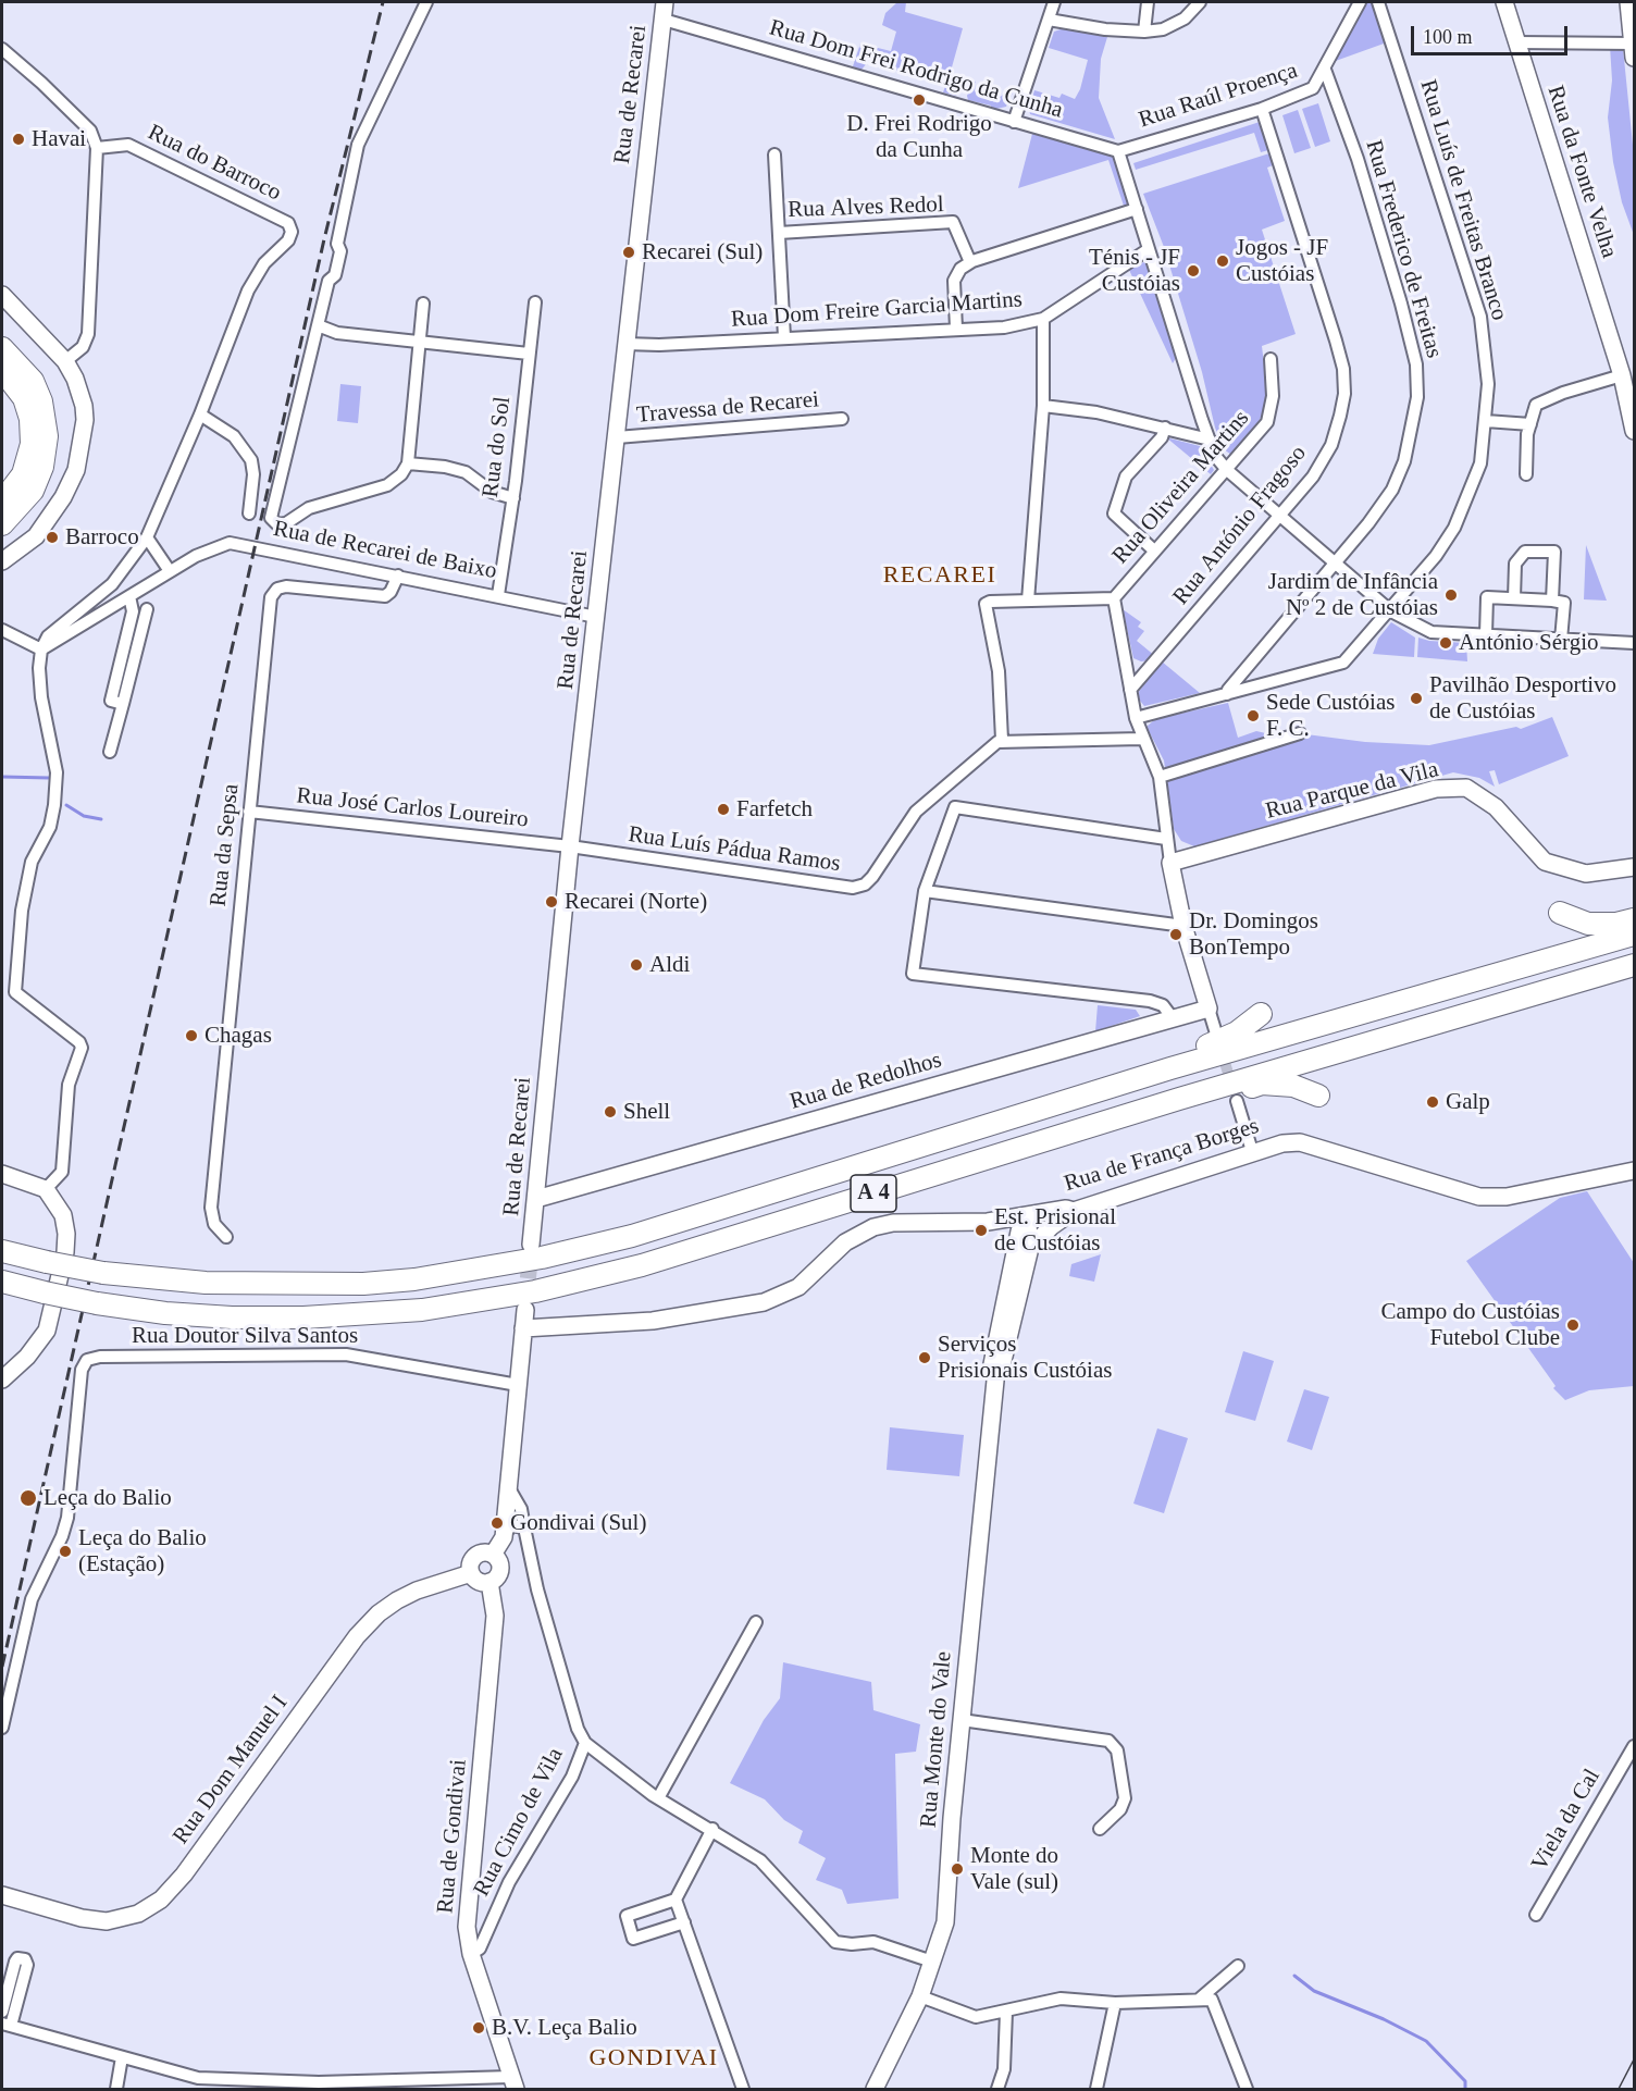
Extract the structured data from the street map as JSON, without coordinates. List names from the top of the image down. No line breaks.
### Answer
{"streets":{"highway":["A 4"],"street":["Rua Dom Frei Rodrigo da Cunha","Rua de Recarei","Rua Raúl Proença","Rua do Barroco","Rua da Fonte Velha","Rua Luís de Freitas Branco","Rua Alves Redol","Rua Frederico de Freitas","Rua Dom Freire Garcia Martins","Travessa de Recarei","Rua do Sol","Rua Oliveira Martins","Rua António Fragoso","Rua de Recarei de Baixo","Rua Parque da Vila","Rua José Carlos Loureiro","Rua da Sepsa","Rua Luís Pádua Ramos","Rua de Redolhos","Rua de França Borges","Rua Doutor Silva Santos","Rua Monte do Vale","Rua Dom Manuel I","Viela da Cal","Rua Cimo de Vila","Rua de Gondivai"]},"crossings":[["Rua Dom Frei Rodrigo da Cunha","Rua de Recarei"],["Rua Dom Frei Rodrigo da Cunha","Rua Raúl Proença"],["Rua de Recarei","Rua Dom Freire Garcia Martins"],["Rua de Recarei","Travessa de Recarei"],["Rua de Recarei","Rua de Recarei de Baixo"],["Rua de Recarei","Rua José Carlos Loureiro"],["Rua de Recarei","Rua Luís Pádua Ramos"],["Rua de Recarei","Rua de Redolhos"],["Rua Raúl Proença","Rua Frederico de Freitas"],["Rua Raúl Proença","Rua António Fragoso"],["Rua do Barroco","Rua de Recarei de Baixo"],["Rua Luís de Freitas Branco","Rua Frederico de Freitas"],["Rua do Sol","Rua de Recarei de Baixo"],["Rua de Recarei de Baixo","Rua da Sepsa"],["Rua José Carlos Loureiro","Rua da Sepsa"],["Rua José Carlos Loureiro","Rua Luís Pádua Ramos"],["Rua de França Borges","Rua Monte do Vale"],["Rua de França Borges","Rua de Gondivai"],["Rua Doutor Silva Santos","Rua de Gondivai"],["Rua Dom Manuel I","Rua de Gondivai"],["Rua Cimo de Vila","Rua de Gondivai"]],"districts":["RECAREI","GONDIVAI"],"places":["D. Frei Rodrigo da Cunha","Havai","Recarei (Sul)","Jogos - JF Custóias","Ténis - JF Custóias","Barroco","Jardim de Infância Nº 2 de Custóias","António Sérgio","Pavilhão Desportivo de Custóias","Sede Custóias F. C.","Farfetch","Recarei (Norte)","Dr. Domingos BonTempo","Aldi","Chagas","Galp","Shell","Est. Prisional de Custóias","Campo do Custóias Futebol Clube","Serviços Prisionais Custóias","Leça do Balio","Gondivai (Sul)","Leça do Balio (Estação)","Monte do Vale (sul)","B.V. Leça Balio"],"scale_bar":"100 m"}
